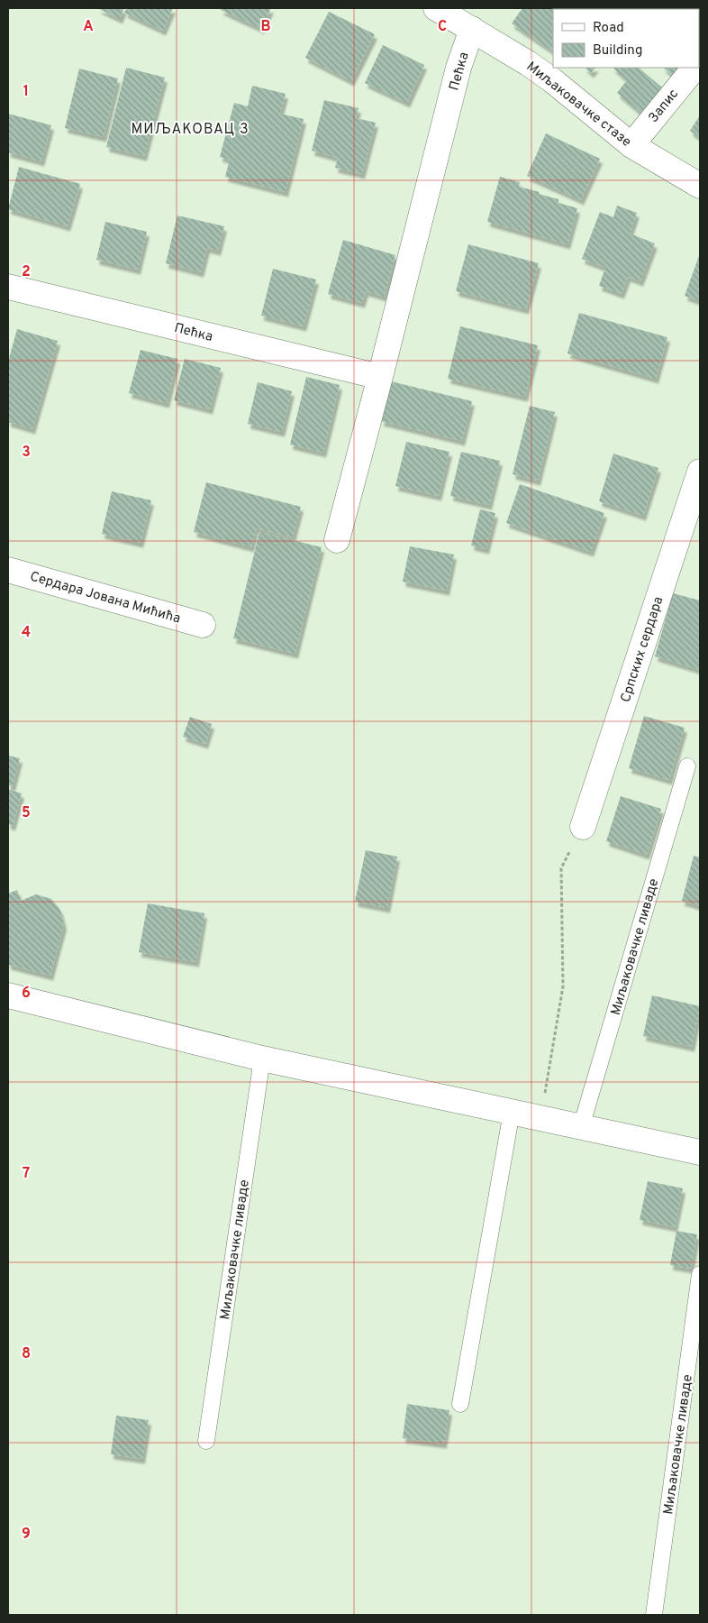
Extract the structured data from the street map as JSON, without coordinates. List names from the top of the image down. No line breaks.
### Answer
{"streets":{"street":["Пећка","Миљаковачке стазе","Запис","Сердара Јована Мићића","Српских сердара"],"lane":["Миљаковачке ливаде"]},"crossings":[["Пећка","Миљаковачке стазе"],["Миљаковачке стазе","Запис"]],"districts":["МИЉАКОВАЦ 3"],"legend":["Road","Building"],"grid":{"columns":["A","B","C"],"rows":["1","2","3","4","5","6","7","8","9"]}}
